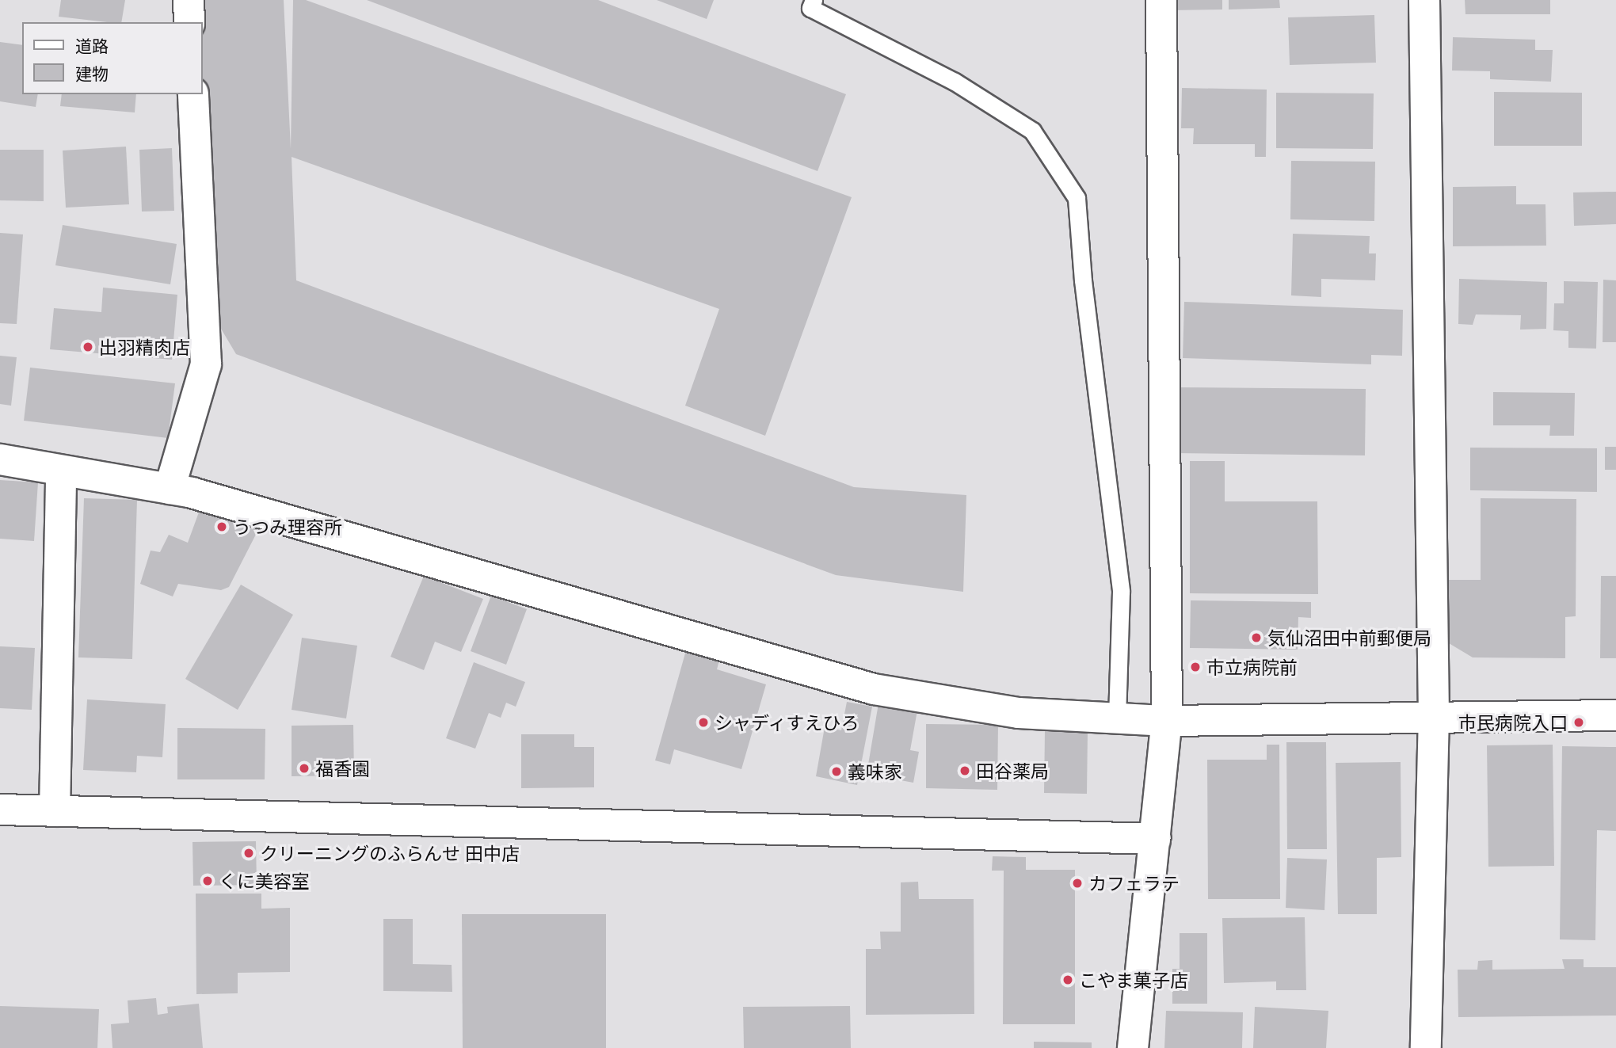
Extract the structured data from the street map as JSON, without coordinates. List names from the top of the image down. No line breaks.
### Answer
{"places":["出羽精肉店","うつみ理容所","気仙沼田中前郵便局","市立病院前","シャディすえひろ","市民病院入口","福香園","田谷薬局","義味家","クリーニングのふらんせ 田中店","くに美容室","カフェラテ","こやま菓子店"],"legend":["道路","建物"]}
